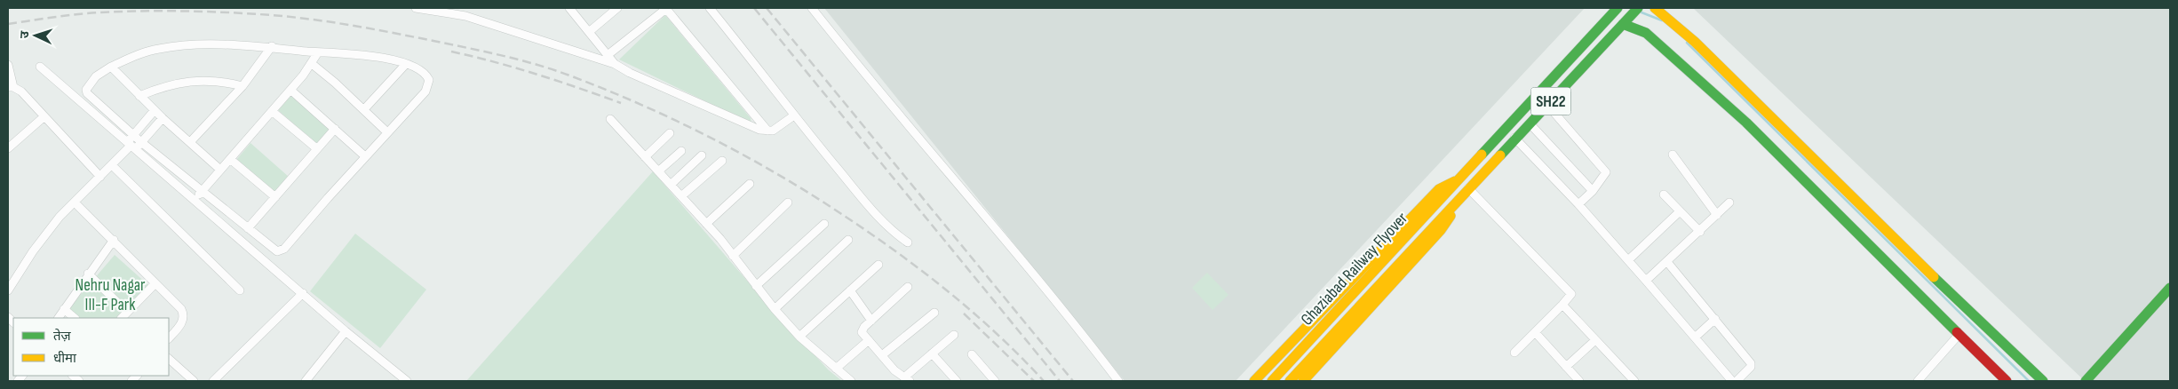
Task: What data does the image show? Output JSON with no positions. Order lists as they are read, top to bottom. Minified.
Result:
{"streets":{"main road":["SH22","Ghaziabad Railway Flyover"]},"crossings":[["SH22","Ghaziabad Railway Flyover"]],"parks":["Nehru Nagar III-F Park"],"legend":["तेज़","धीमा"],"north":"left"}
